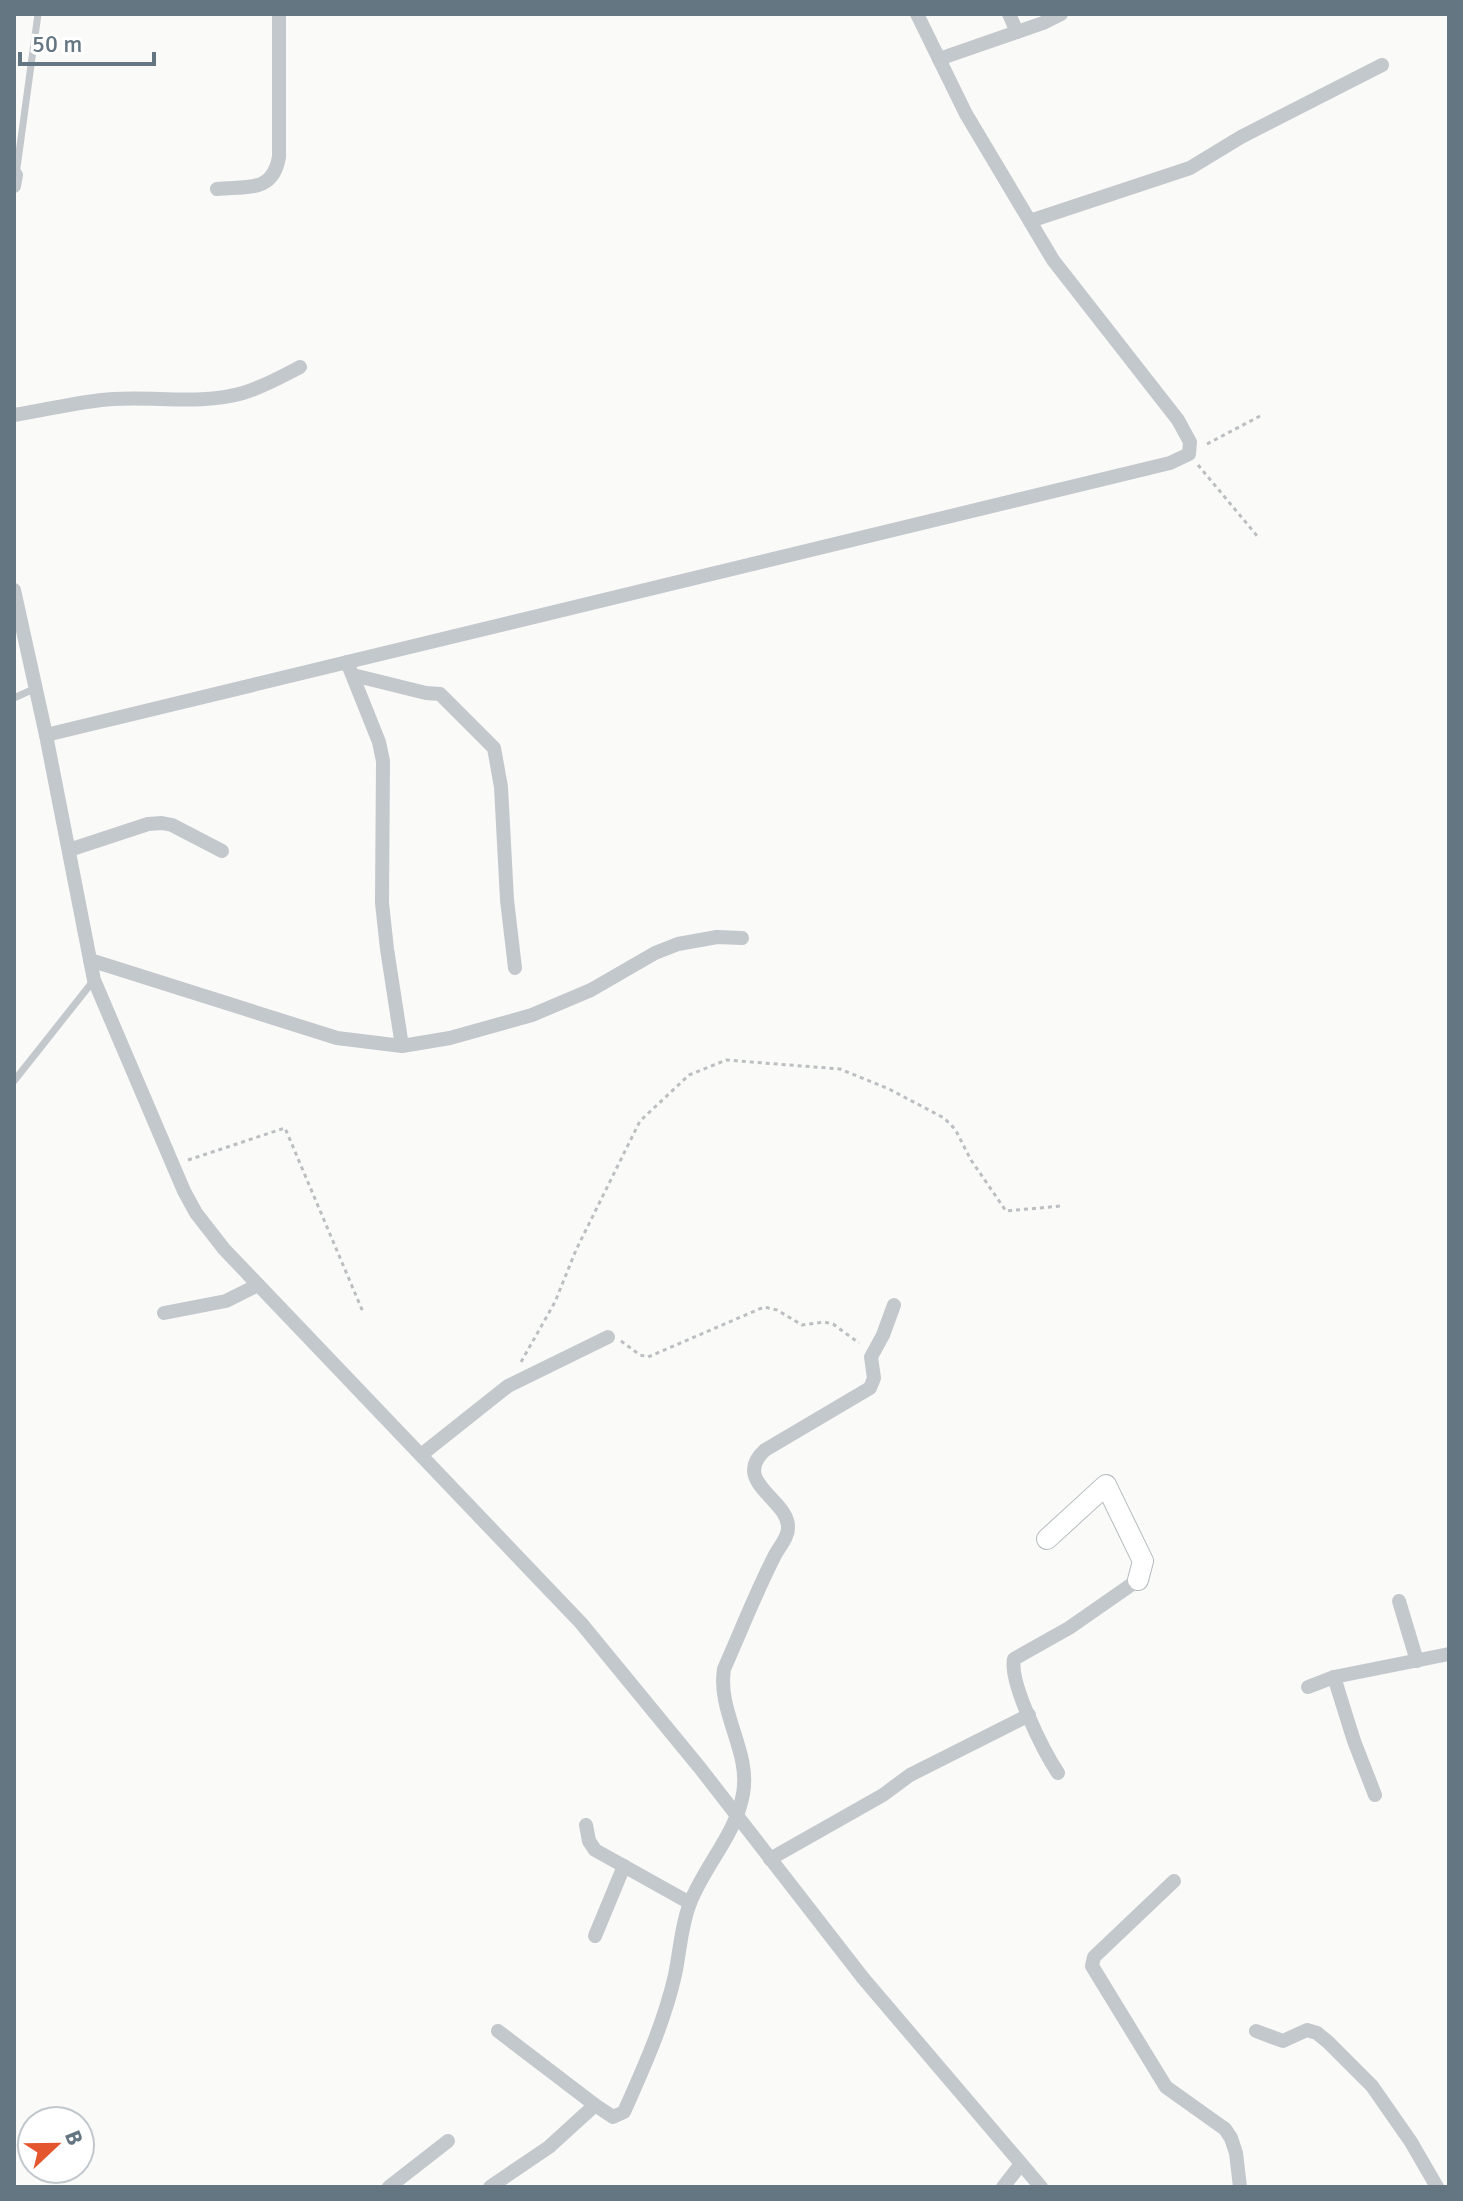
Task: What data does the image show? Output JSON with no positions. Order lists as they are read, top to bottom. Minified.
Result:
{"scale_bar":"50 m","north":"right"}
